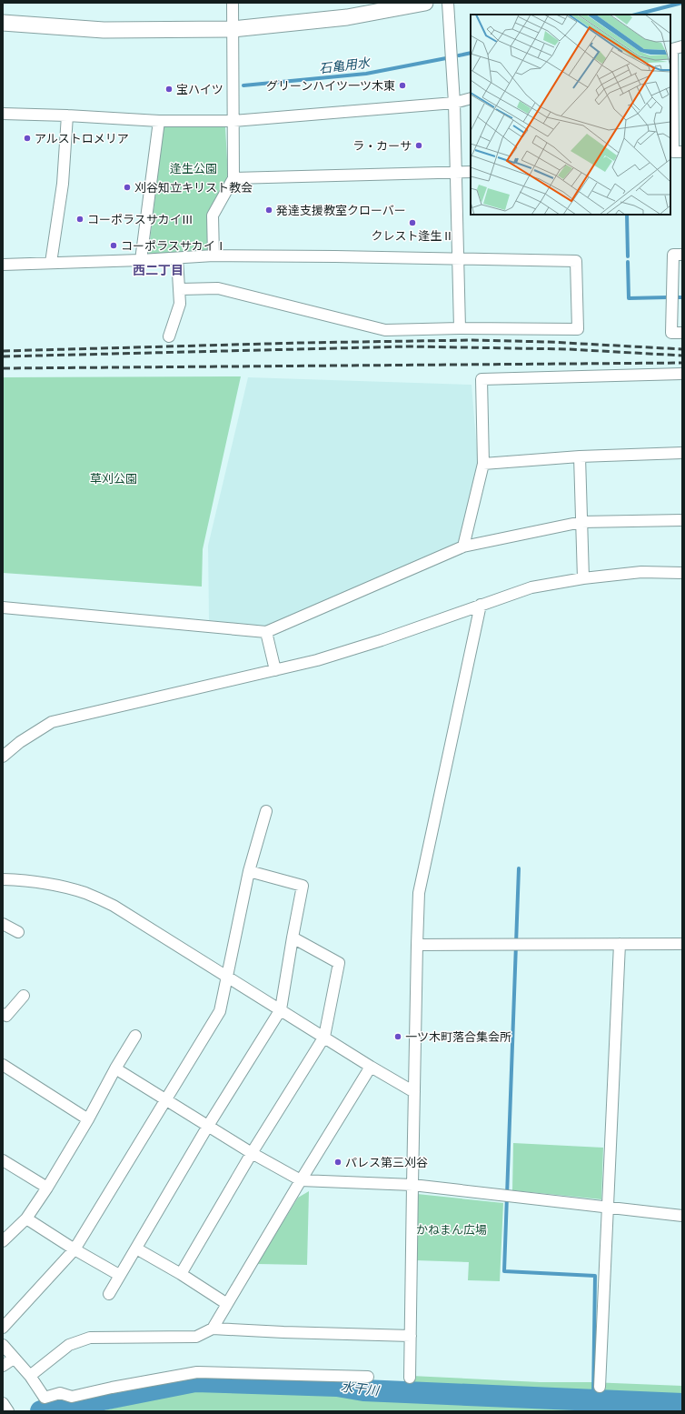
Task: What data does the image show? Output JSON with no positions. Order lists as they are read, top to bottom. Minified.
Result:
{"districts":["西二丁目"],"water":["石亀用水","水干川"],"parks":["逢生公園","草刈公園","かねまん広場"],"places":["グリーンハイツ一ツ木東","宝ハイツ","アルストロメリア","ラ・カーサ","刈谷知立キリスト教会","発達支援教室クローバー","コーポラスサカイⅢ","クレスト逢生Ⅱ","コーポラスサカイⅠ","一ツ木町落合集会所","パレス第三刈谷"]}
